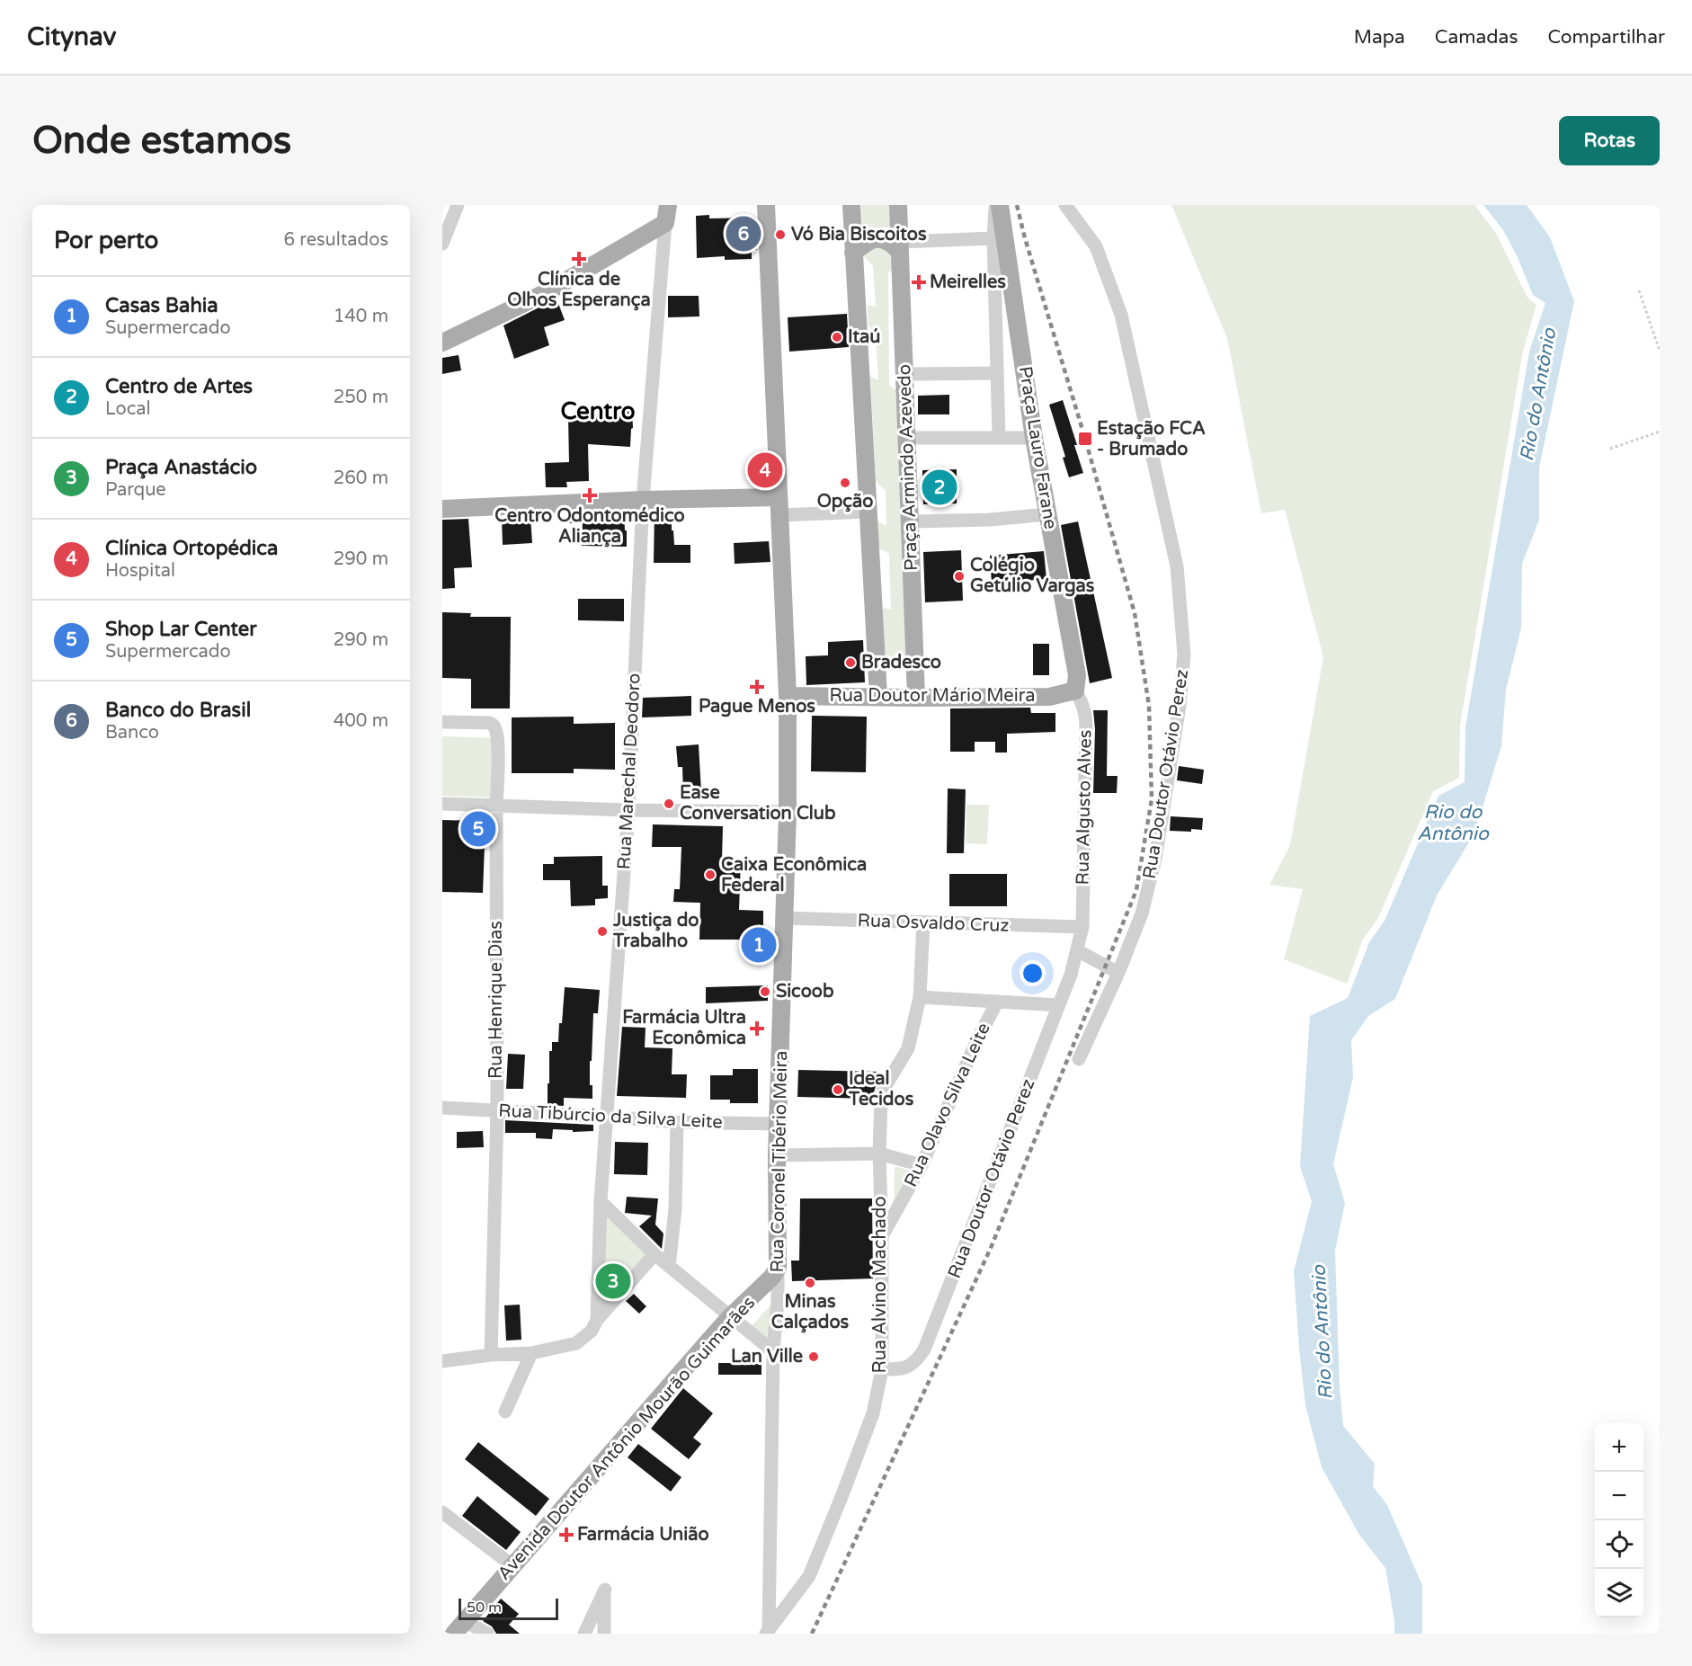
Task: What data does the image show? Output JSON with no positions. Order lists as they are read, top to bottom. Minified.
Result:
{"streets":{"main road":["Praça Lauro Farane","Praça Armindo Azevedo","Rua Doutor Mário Meira","Rua Coronel Tibério Meira","Avenida Doutor Antônio Mourão Guimarães"],"street":["Rua Marechal Deodoro","Rua Doutor Otávio Perez","Rua Algusto Alves","Rua Osvaldo Cruz","Rua Henrique Dias","Rua Olavo Silva Leite","Rua Tibúrcio da Silva Leite","Rua Alvino Machado"]},"crossings":[["Praça Lauro Farane","Rua Doutor Mário Meira"],["Praça Lauro Farane","Rua Algusto Alves"],["Praça Armindo Azevedo","Rua Doutor Mário Meira"],["Rua Doutor Mário Meira","Rua Algusto Alves"],["Rua Doutor Mário Meira","Rua Coronel Tibério Meira"],["Rua Marechal Deodoro","Rua Tibúrcio da Silva Leite"],["Rua Doutor Otávio Perez","Rua Algusto Alves"],["Rua Doutor Otávio Perez","Rua Osvaldo Cruz"],["Rua Doutor Otávio Perez","Rua Alvino Machado"],["Rua Algusto Alves","Rua Osvaldo Cruz"],["Rua Osvaldo Cruz","Rua Coronel Tibério Meira"],["Rua Osvaldo Cruz","Rua Alvino Machado"],["Rua Henrique Dias","Rua Tibúrcio da Silva Leite"],["Rua Olavo Silva Leite","Rua Alvino Machado"],["Rua Tibúrcio da Silva Leite","Rua Coronel Tibério Meira"],["Rua Coronel Tibério Meira","Rua Alvino Machado"],["Rua Coronel Tibério Meira","Avenida Doutor Antônio Mourão Guimarães"]],"districts":["Centro"],"water":["Rio do Antônio"],"places":{"other":["Vó Bia Biscoitos","Itaú","Opção","Colégio Getúlio Vargas","Bradesco","Ease Conversation Club","Caixa Econômica Federal","Justiça do Trabalho","Sicoob","Ideal Tecidos","Minas Calçados","Lan Ville"],"health":["Clínica de Olhos Esperança","Meirelles","Centro Odontomédico Aliança","Pague Menos","Farmácia Ultra Econômica","Farmácia União"],"transit":["Estação FCA - Brumado"]},"scale_bar":"50 m","page":{"header":"Citynav","nav":["Mapa","Camadas","Compartilhar"],"buttons":"Rotas","title":"Onde estamos","heading":["Por perto","6 resultados"],"pins":["6","4","2","5","1","3"],"list":[{"mark":"1","name":"Casas Bahia","note":"Supermercado","value":"140 m"},{"mark":"2","name":"Centro de Artes","note":"Local","value":"250 m"},{"mark":"3","name":"Praça Anastácio","note":"Parque","value":"260 m"},{"mark":"4","name":"Clínica Ortopédica","note":"Hospital","value":"290 m"},{"mark":"5","name":"Shop Lar Center","note":"Supermercado","value":"290 m"},{"mark":"6","name":"Banco do Brasil","note":"Banco","value":"400 m"}],"map_buttons":["+","−"],"scale":"50 m"}}
